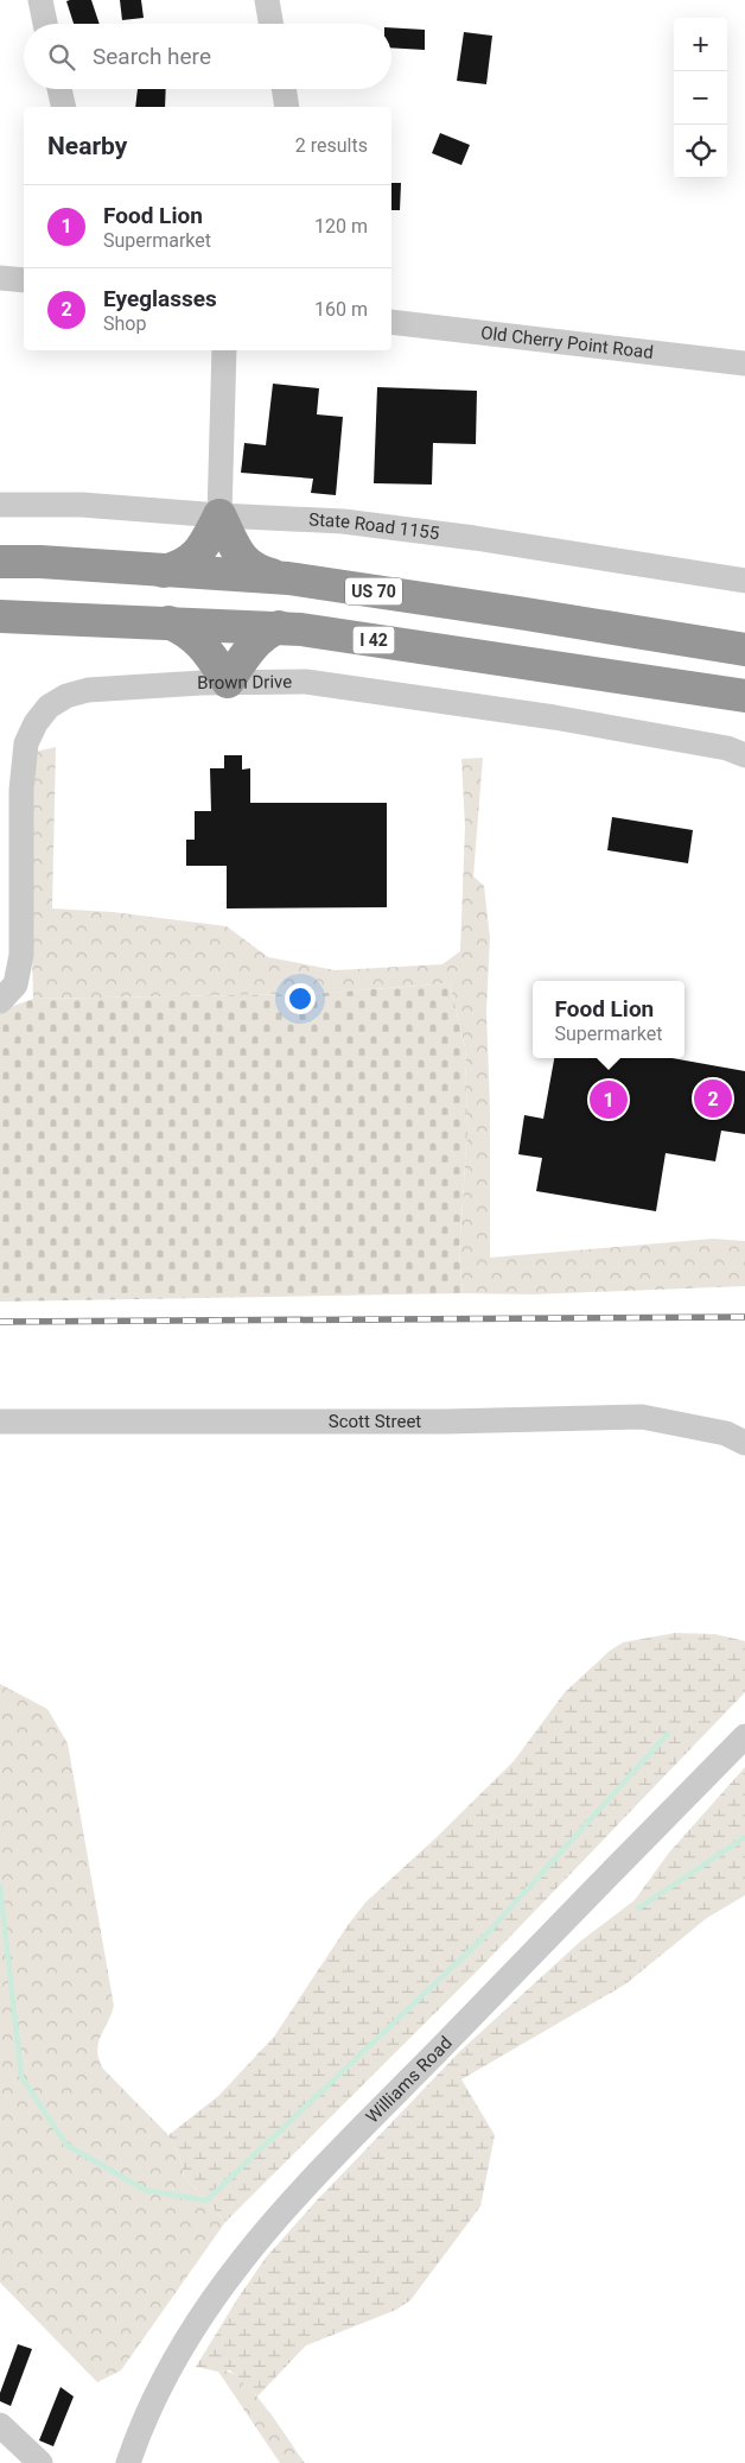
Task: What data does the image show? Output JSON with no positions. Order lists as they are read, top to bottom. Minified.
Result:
{"streets":{"highway":["US 70","I 42"],"street":["Old Cherry Point Road","State Road 1155","Brown Drive","Scott Street","Williams Road"]},"page":{"map_buttons":["+","−"],"search":"Search here","heading":["Nearby","2 results"],"list":[{"mark":"1","name":"Food Lion","note":"Supermarket","value":"120 m"},{"mark":"2","name":"Eyeglasses","note":"Shop","value":"160 m"}],"popup":["Food Lion","Supermarket"],"pins":["2","1"]}}
